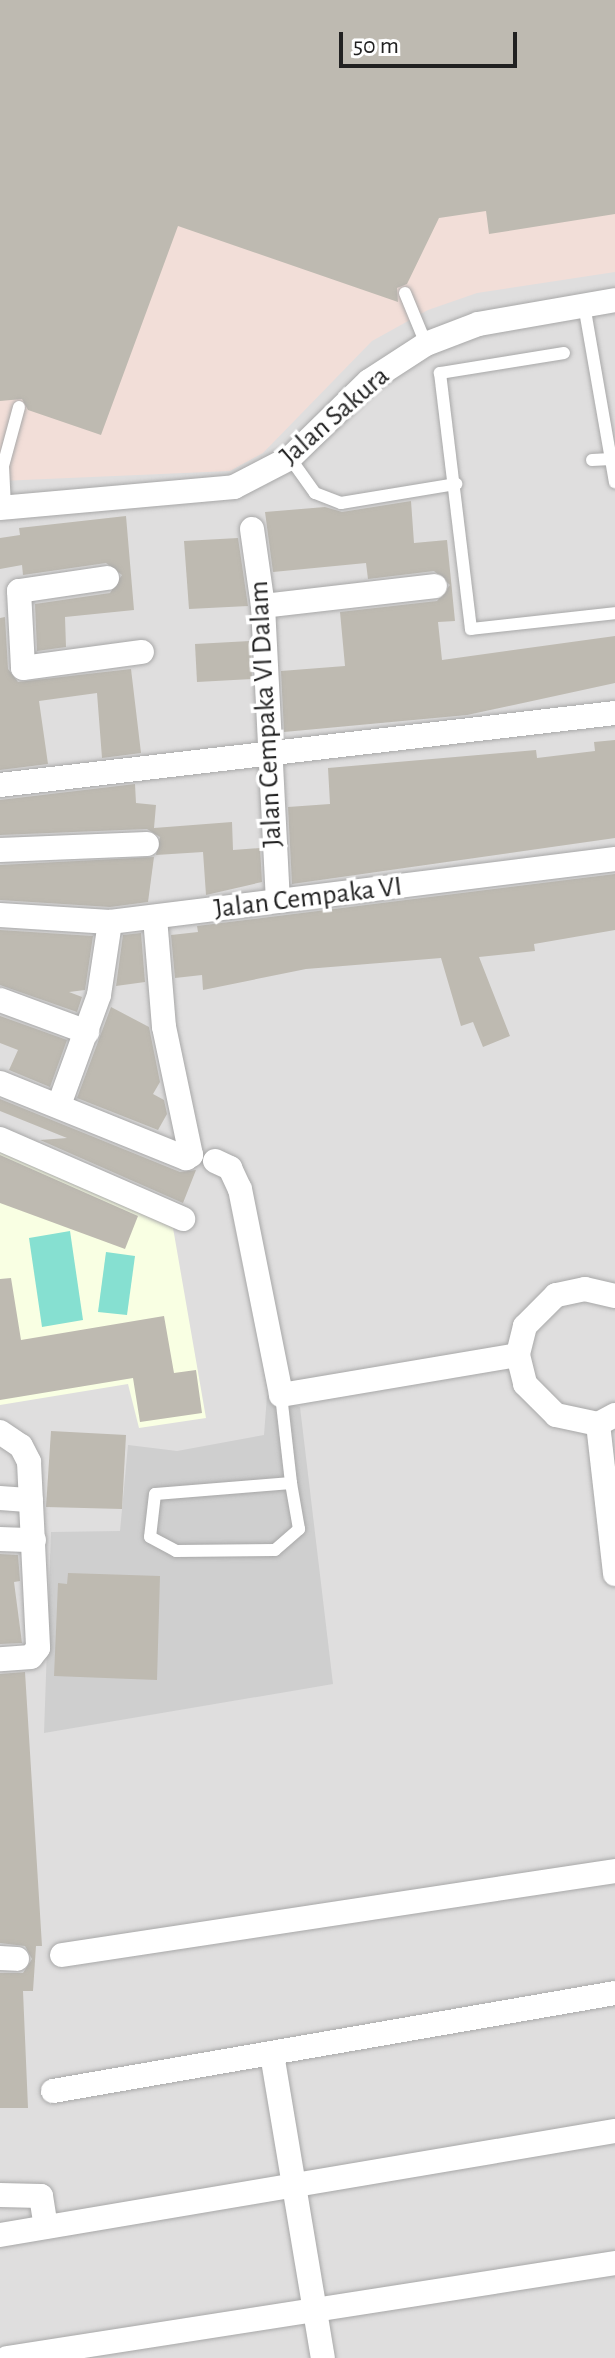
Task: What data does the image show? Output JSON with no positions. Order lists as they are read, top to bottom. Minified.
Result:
{"streets":{"street":["Jalan Sakura","Jalan Cempaka VI Dalam","Jalan Cempaka VI"]},"crossings":[["Jalan Cempaka VI Dalam","Jalan Cempaka VI"]],"scale_bar":"50 m"}
